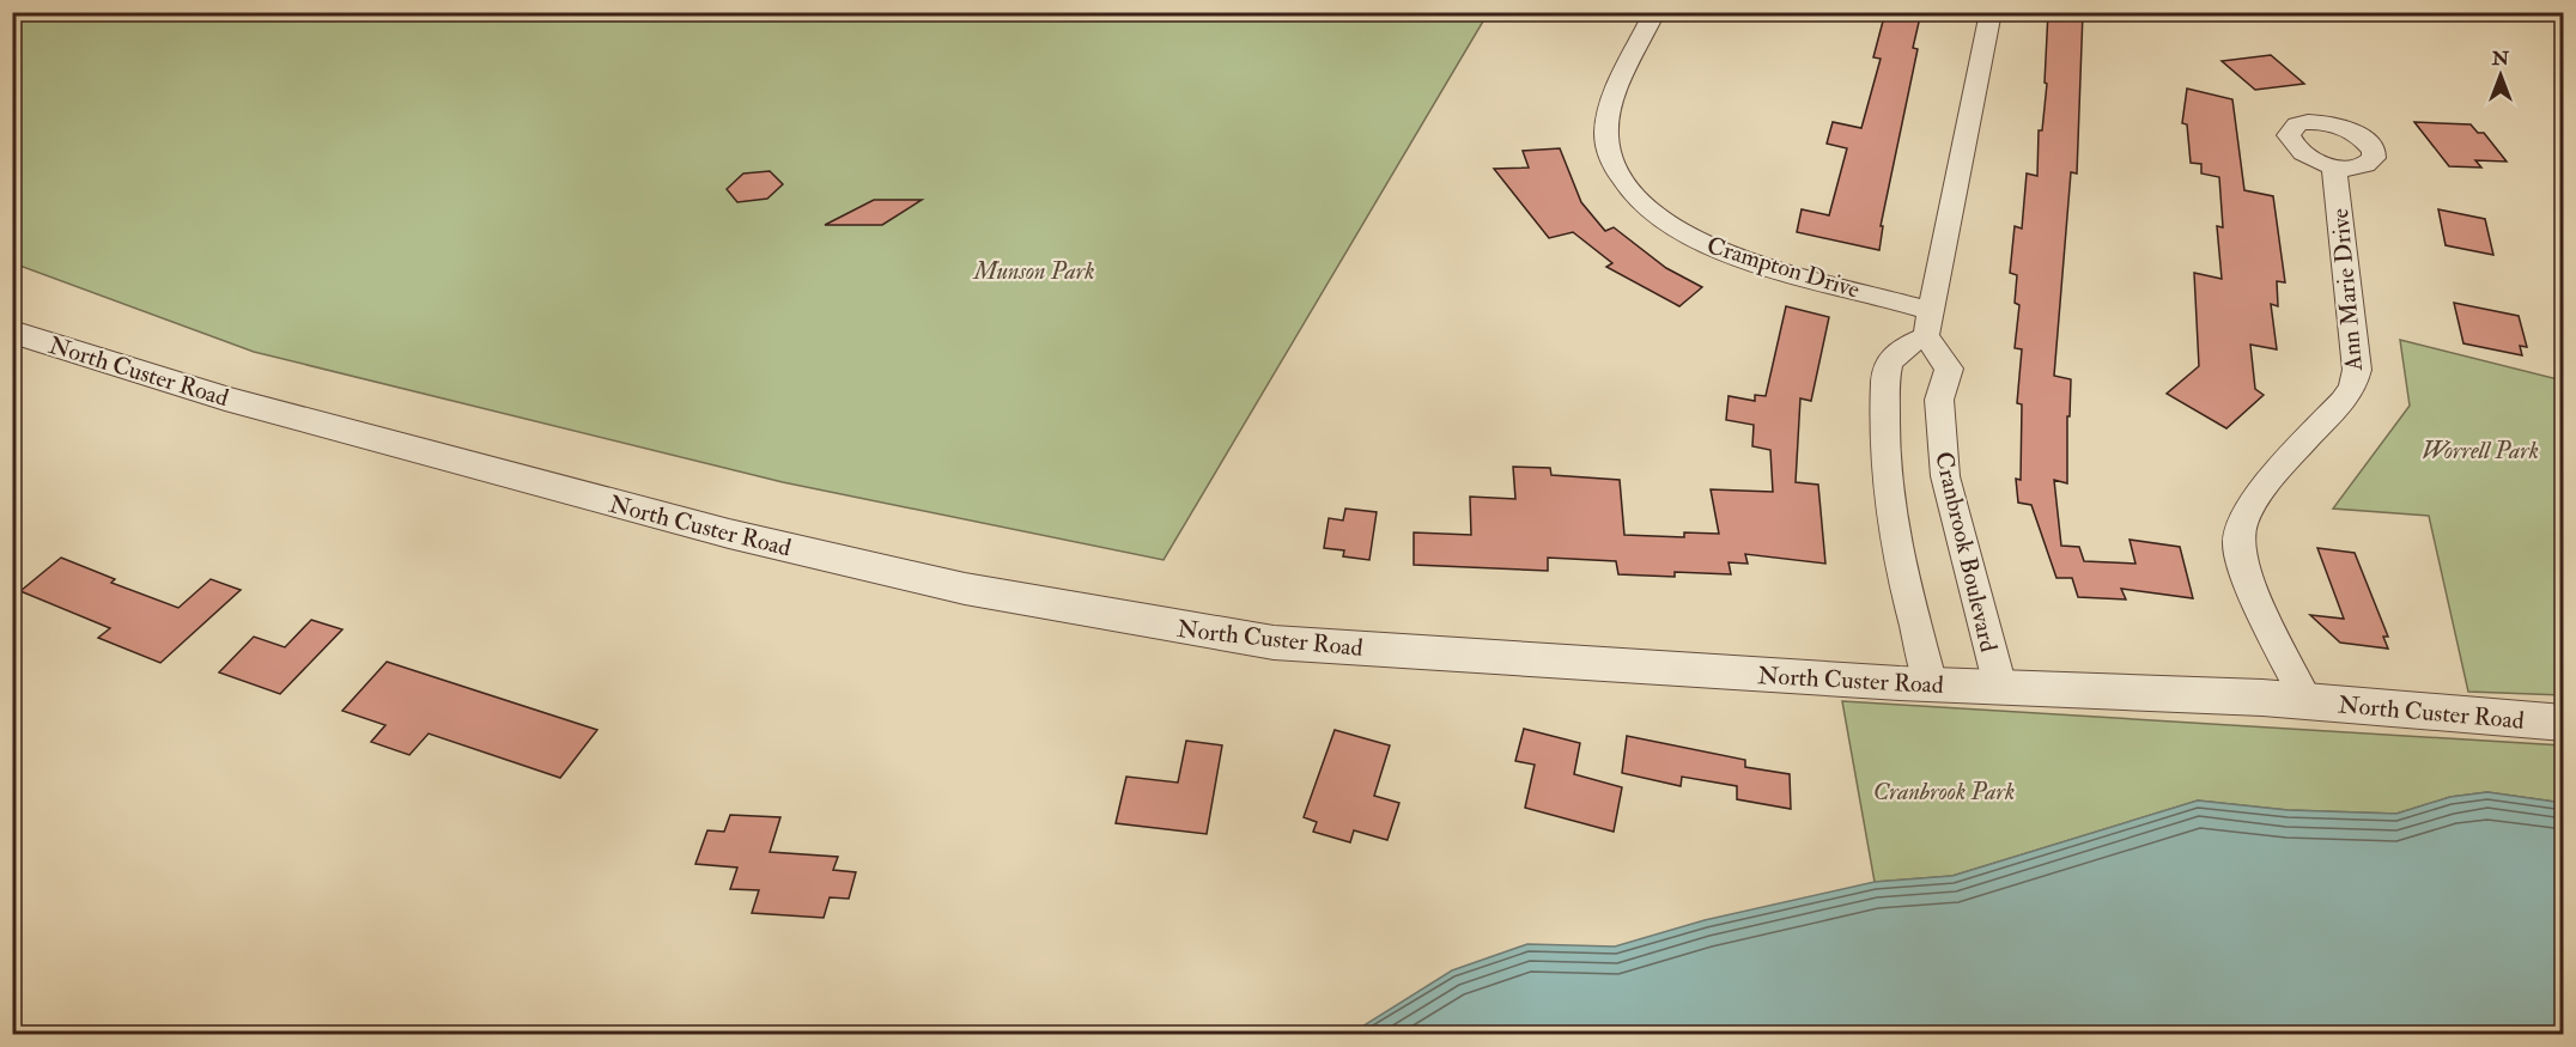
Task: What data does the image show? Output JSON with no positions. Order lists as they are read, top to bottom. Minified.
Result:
{"streets":{"street":["Crampton Drive","Ann Marie Drive","North Custer Road","Cranbrook Boulevard"]},"crossings":[["Crampton Drive","Cranbrook Boulevard"],["Ann Marie Drive","North Custer Road"],["North Custer Road","Cranbrook Boulevard"]],"parks":["Munson Park","Worrell Park","Cranbrook Park"],"north":"top"}
